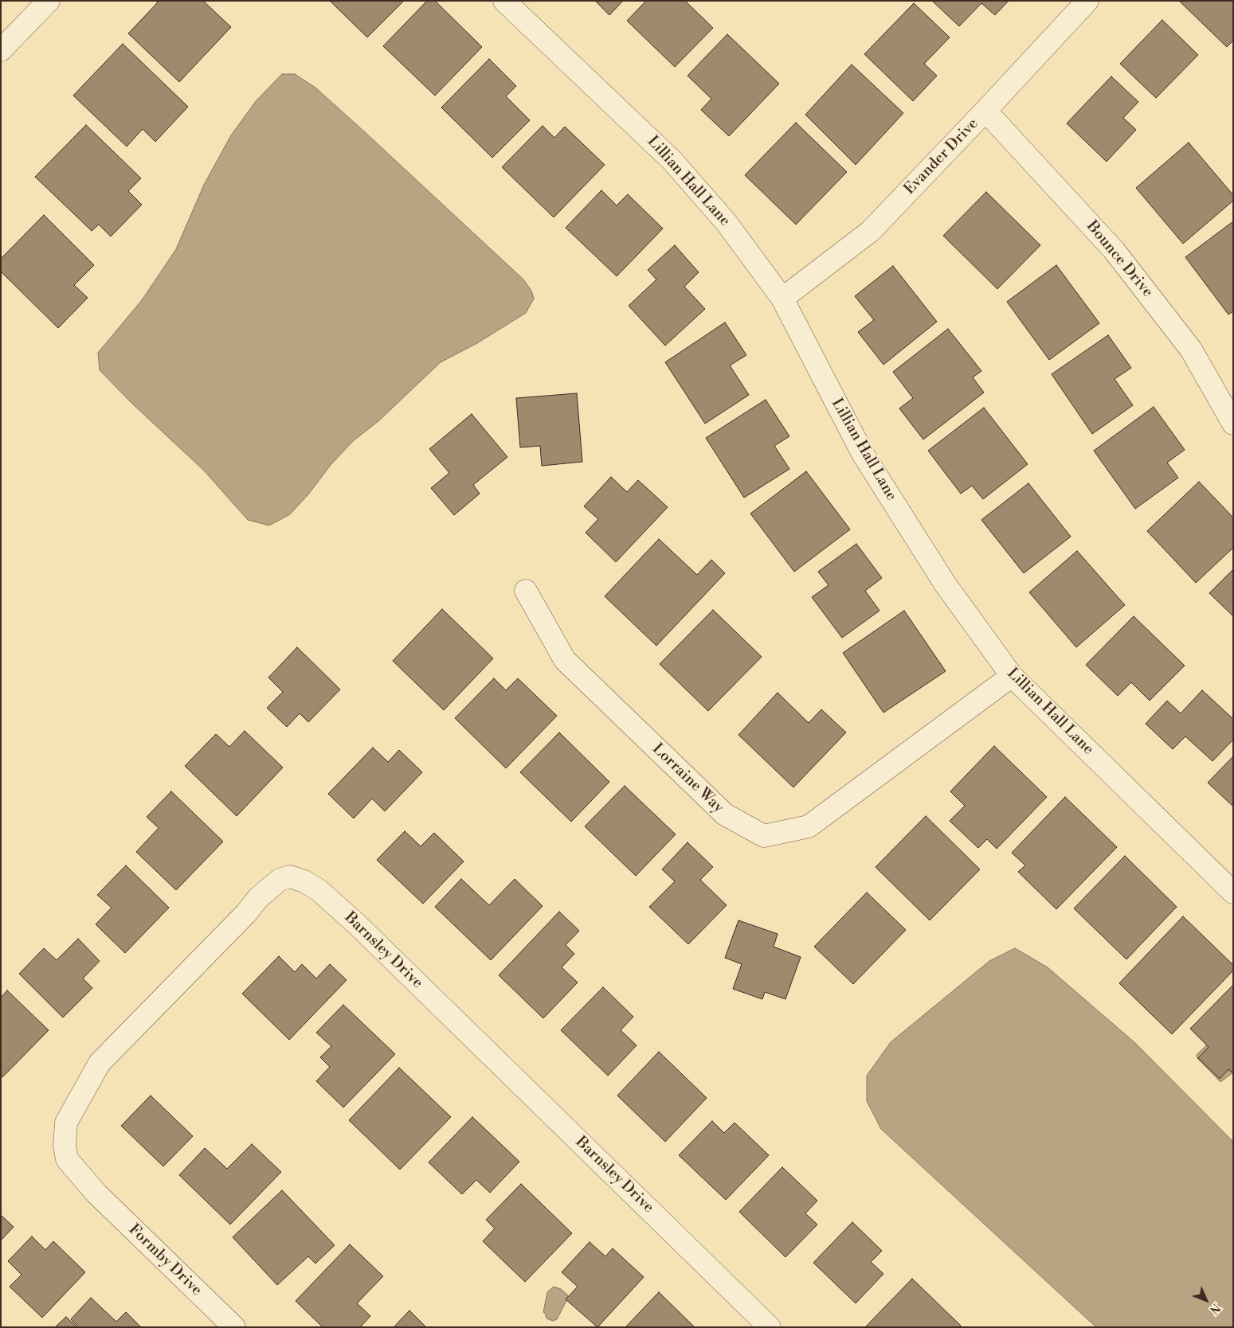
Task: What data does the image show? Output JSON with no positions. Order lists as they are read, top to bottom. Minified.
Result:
{"streets":{"street":["Evander Drive","Lillian Hall Lane","Bounce Drive","Lorraine Way","Barnsley Drive","Formby Drive"]},"crossings":[["Evander Drive","Lillian Hall Lane"],["Evander Drive","Bounce Drive"],["Lillian Hall Lane","Lorraine Way"],["Barnsley Drive","Formby Drive"]],"north":"bottom right"}
